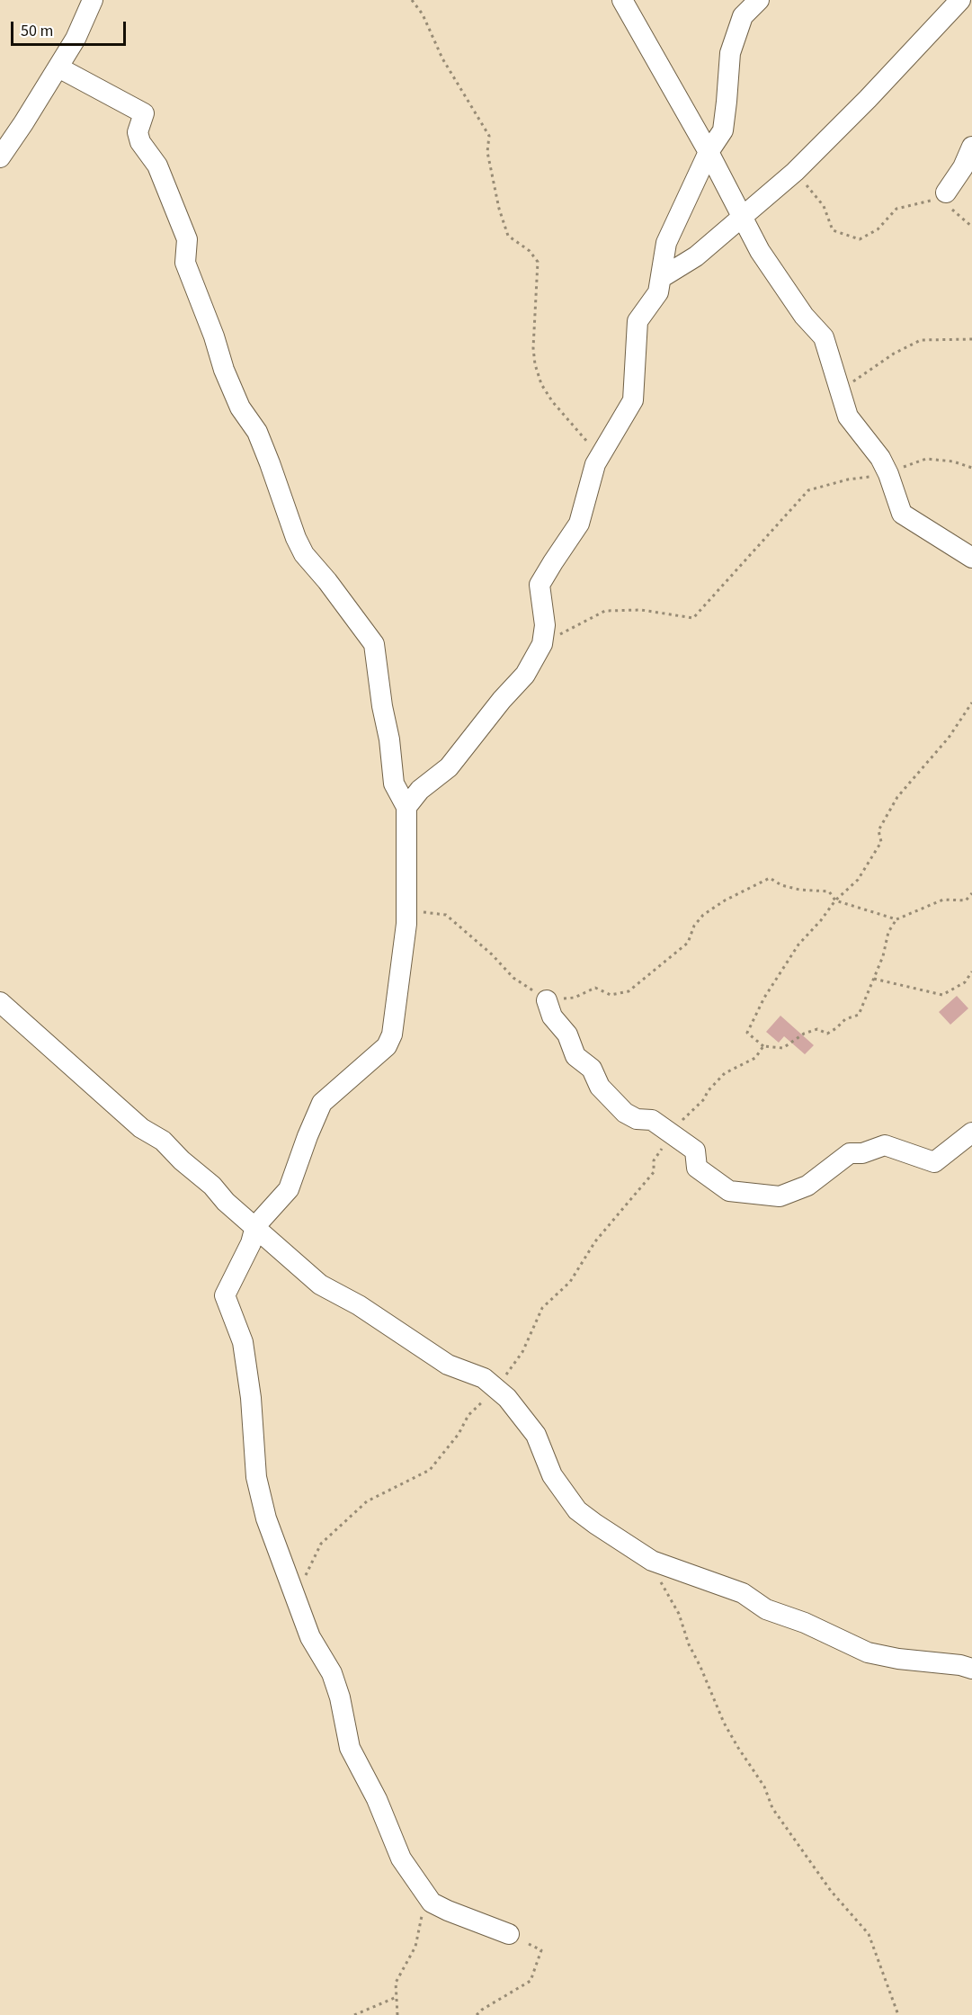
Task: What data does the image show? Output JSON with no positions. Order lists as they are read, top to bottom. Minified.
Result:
{"scale_bar":"50 m"}
